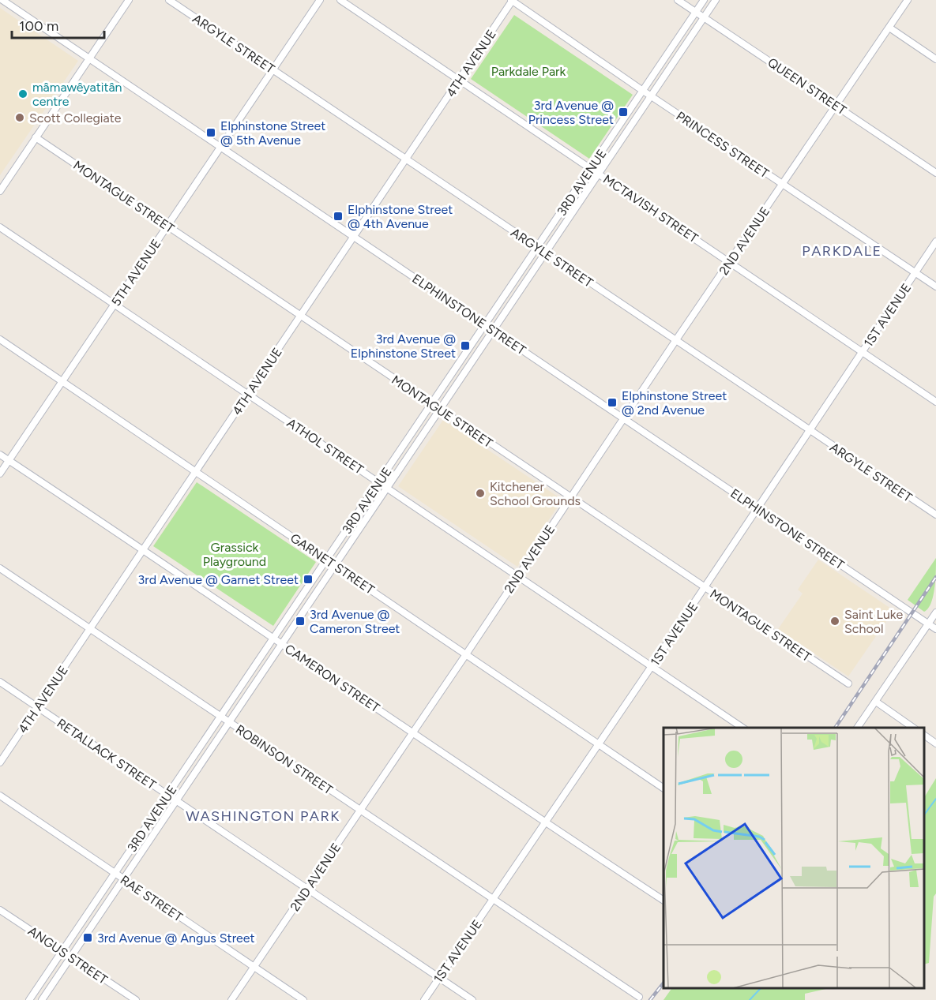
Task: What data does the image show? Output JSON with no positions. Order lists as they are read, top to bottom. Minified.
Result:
{"streets":{"street":["ARGYLE STREET","4TH AVENUE","QUEEN STREET","PRINCESS STREET","3RD AVENUE","MONTAGUE STREET","MCTAVISH STREET","2ND AVENUE","5TH AVENUE","ELPHINSTONE STREET","1ST AVENUE","ATHOL STREET","GARNET STREET","CAMERON STREET","RETALLACK STREET","ROBINSON STREET","RAE STREET","ANGUS STREET"]},"crossings":[["ARGYLE STREET","4TH AVENUE"],["ARGYLE STREET","3RD AVENUE"],["ARGYLE STREET","2ND AVENUE"],["ARGYLE STREET","5TH AVENUE"],["ARGYLE STREET","1ST AVENUE"],["4TH AVENUE","PRINCESS STREET"],["4TH AVENUE","MONTAGUE STREET"],["4TH AVENUE","MCTAVISH STREET"],["4TH AVENUE","ELPHINSTONE STREET"],["4TH AVENUE","ATHOL STREET"],["4TH AVENUE","GARNET STREET"],["4TH AVENUE","CAMERON STREET"],["4TH AVENUE","RETALLACK STREET"],["4TH AVENUE","ROBINSON STREET"],["QUEEN STREET","3RD AVENUE"],["QUEEN STREET","2ND AVENUE"],["PRINCESS STREET","3RD AVENUE"],["PRINCESS STREET","2ND AVENUE"],["PRINCESS STREET","1ST AVENUE"],["3RD AVENUE","MONTAGUE STREET"],["3RD AVENUE","MCTAVISH STREET"],["3RD AVENUE","ELPHINSTONE STREET"],["3RD AVENUE","ATHOL STREET"],["3RD AVENUE","GARNET STREET"],["3RD AVENUE","CAMERON STREET"],["3RD AVENUE","RETALLACK STREET"],["3RD AVENUE","ROBINSON STREET"],["3RD AVENUE","RAE STREET"],["3RD AVENUE","ANGUS STREET"],["MONTAGUE STREET","2ND AVENUE"],["MONTAGUE STREET","5TH AVENUE"],["MONTAGUE STREET","1ST AVENUE"],["MCTAVISH STREET","2ND AVENUE"],["MCTAVISH STREET","1ST AVENUE"],["2ND AVENUE","ELPHINSTONE STREET"],["2ND AVENUE","ATHOL STREET"],["2ND AVENUE","GARNET STREET"],["2ND AVENUE","CAMERON STREET"],["2ND AVENUE","RETALLACK STREET"],["2ND AVENUE","ROBINSON STREET"],["2ND AVENUE","RAE STREET"],["5TH AVENUE","ELPHINSTONE STREET"],["5TH AVENUE","ATHOL STREET"],["5TH AVENUE","GARNET STREET"],["5TH AVENUE","CAMERON STREET"],["ELPHINSTONE STREET","1ST AVENUE"],["1ST AVENUE","ATHOL STREET"],["1ST AVENUE","GARNET STREET"],["1ST AVENUE","CAMERON STREET"],["1ST AVENUE","RETALLACK STREET"],["1ST AVENUE","ROBINSON STREET"]],"districts":["PARKDALE","WASHINGTON PARK"],"parks":["Parkdale Park","Grassick Playground"],"places":{"other":["mâmawêyatitân centre","Scott Collegiate","Kitchener School Grounds","Saint Luke School"],"transit":["3rd Avenue @ Princess Street","Elphinstone Street @ 5th Avenue","Elphinstone Street @ 4th Avenue","3rd Avenue @ Elphinstone Street","Elphinstone Street @ 2nd Avenue","3rd Avenue @ Garnet Street","3rd Avenue @ Cameron Street","3rd Avenue @ Angus Street"]},"scale_bar":"100 m"}
